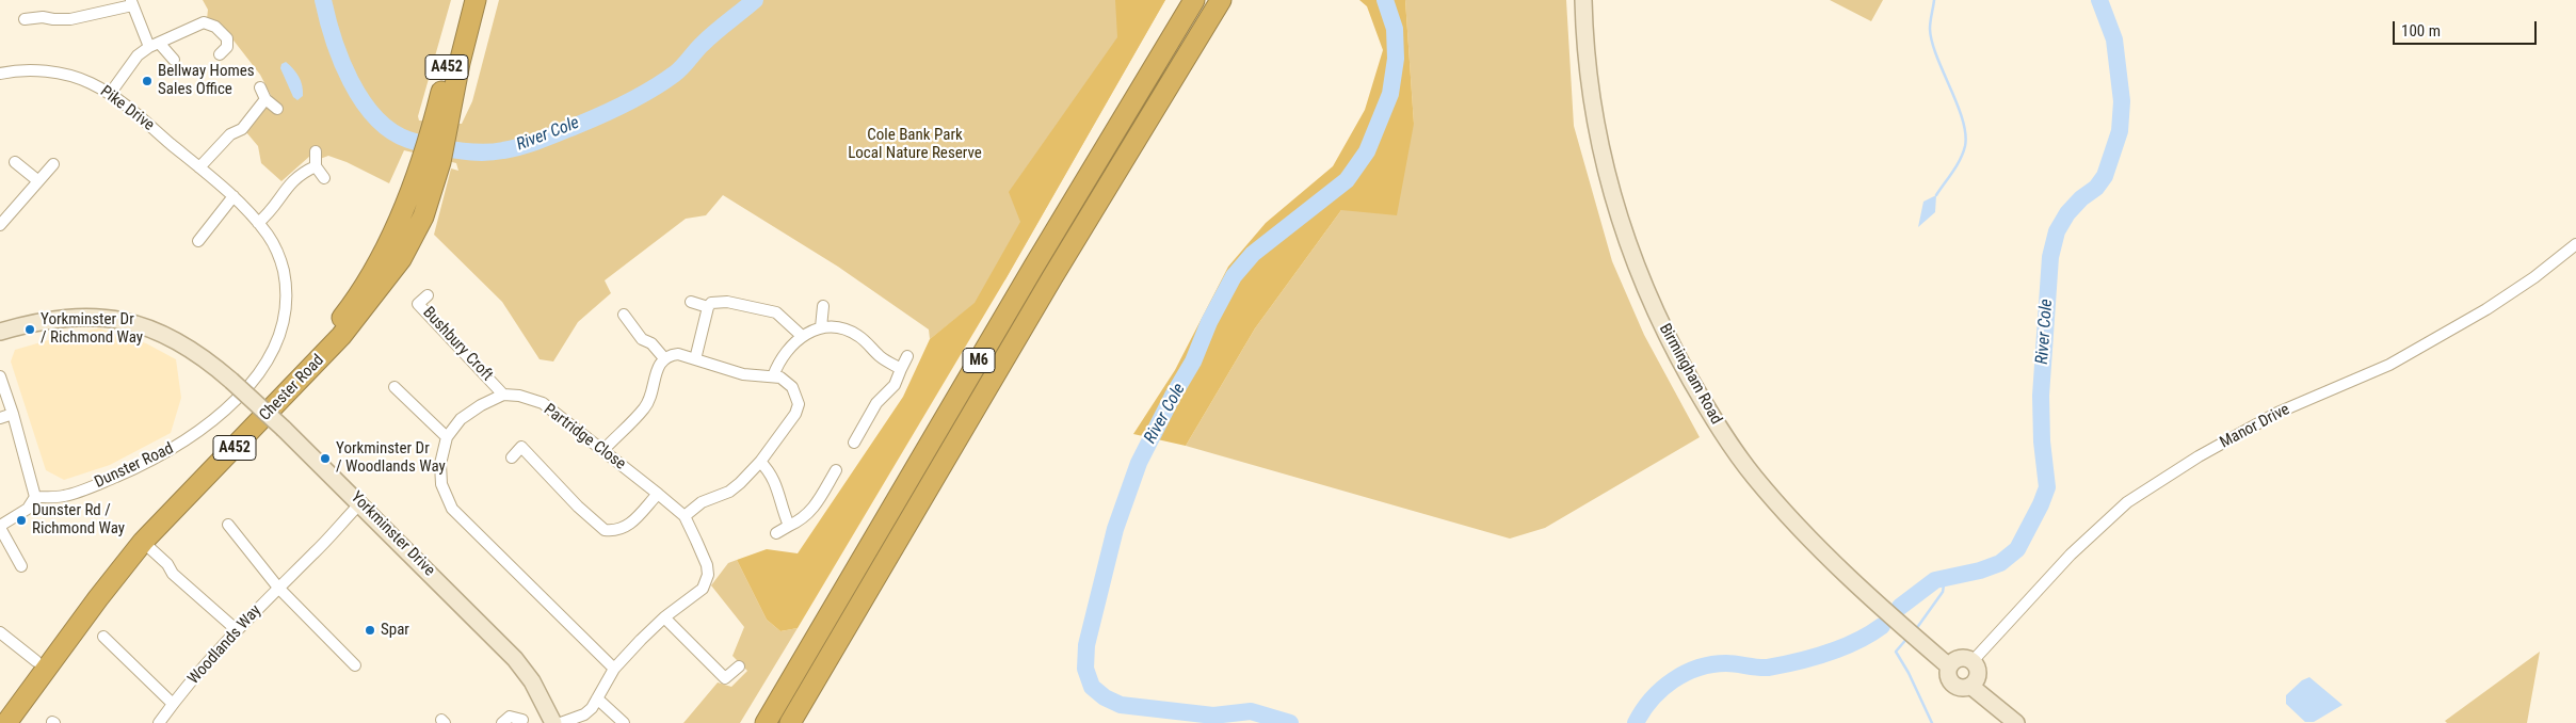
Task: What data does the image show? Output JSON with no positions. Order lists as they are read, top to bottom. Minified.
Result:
{"streets":{"highway":["A452","M6","Chester Road"],"main road":["Birmingham Road","Yorkminster Drive"],"street":["Pike Drive","Bushbury Croft","Manor Drive","Partridge Close","Dunster Road","Woodlands Way"]},"crossings":[["Pike Drive","Dunster Road"],["Bushbury Croft","Partridge Close"],["Birmingham Road","Manor Drive"],["Yorkminster Drive","Woodlands Way"]],"water":["River Cole"],"parks":["Cole Bank Park Local Nature Reserve"],"places":["Bellway Homes Sales Office","Yorkminster Dr / Richmond Way","Yorkminster Dr / Woodlands Way","Dunster Rd / Richmond Way","Spar"],"scale_bar":"100 m"}
